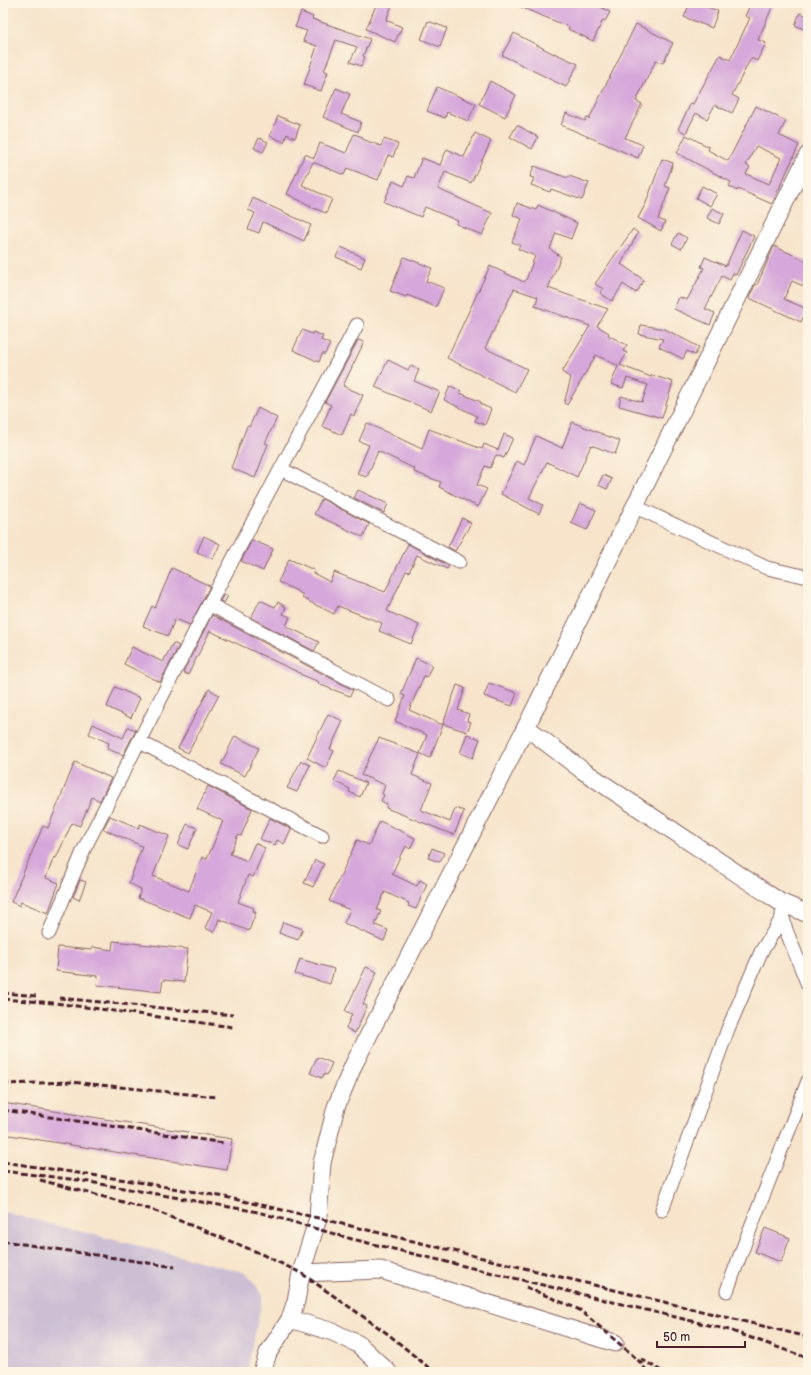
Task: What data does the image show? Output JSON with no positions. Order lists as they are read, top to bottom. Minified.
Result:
{"scale_bar":"50 m"}
